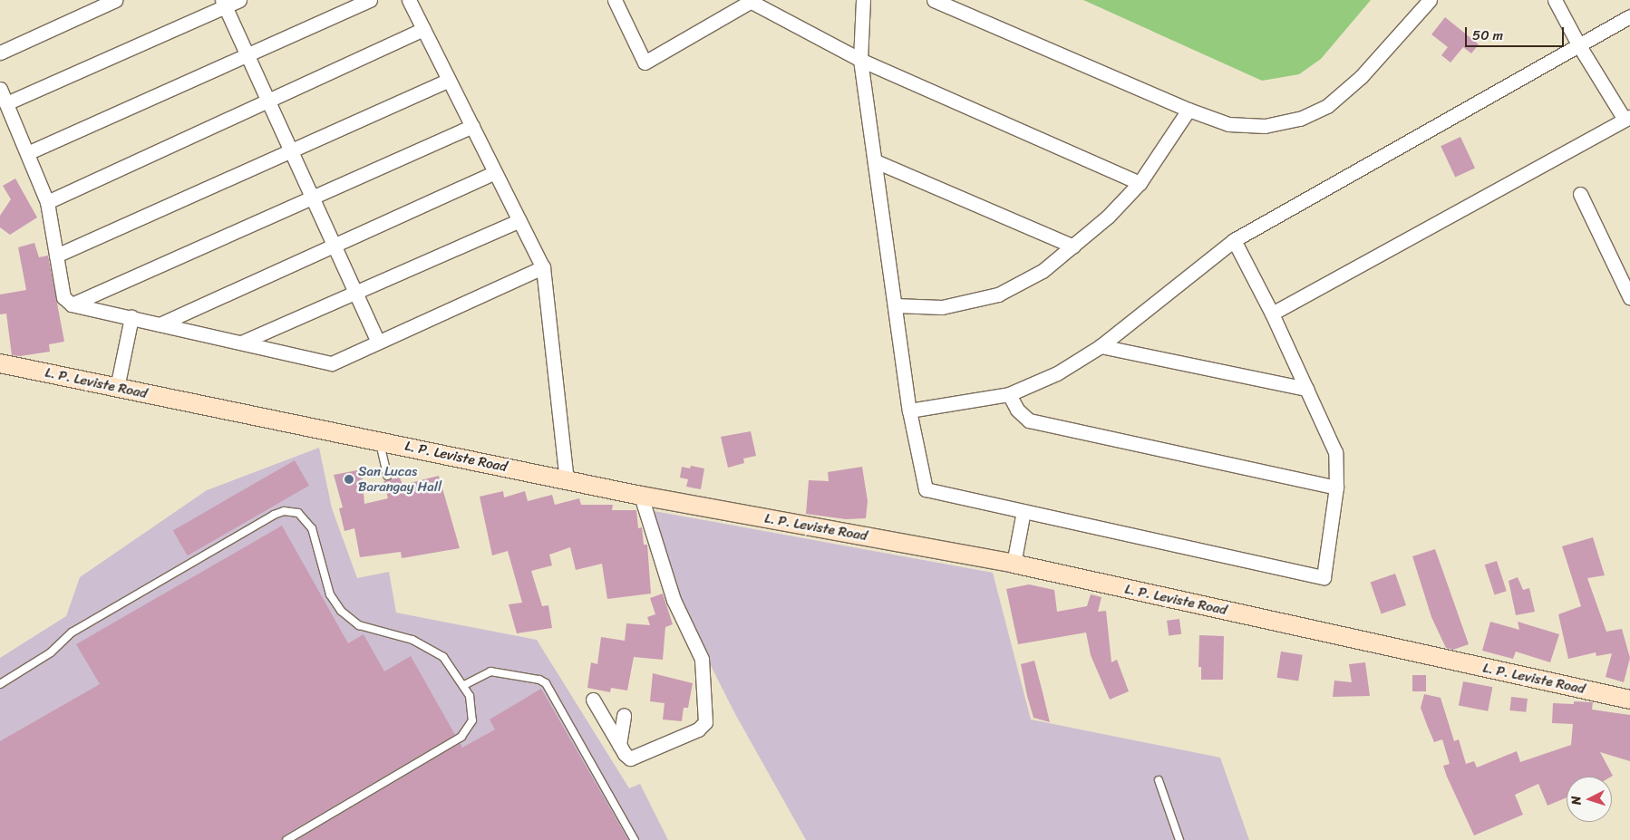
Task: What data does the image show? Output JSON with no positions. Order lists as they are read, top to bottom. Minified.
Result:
{"streets":{"main road":["L. P. Leviste Road"]},"places":["San Lucas Barangay Hall"],"scale_bar":"50 m","north":"left"}
